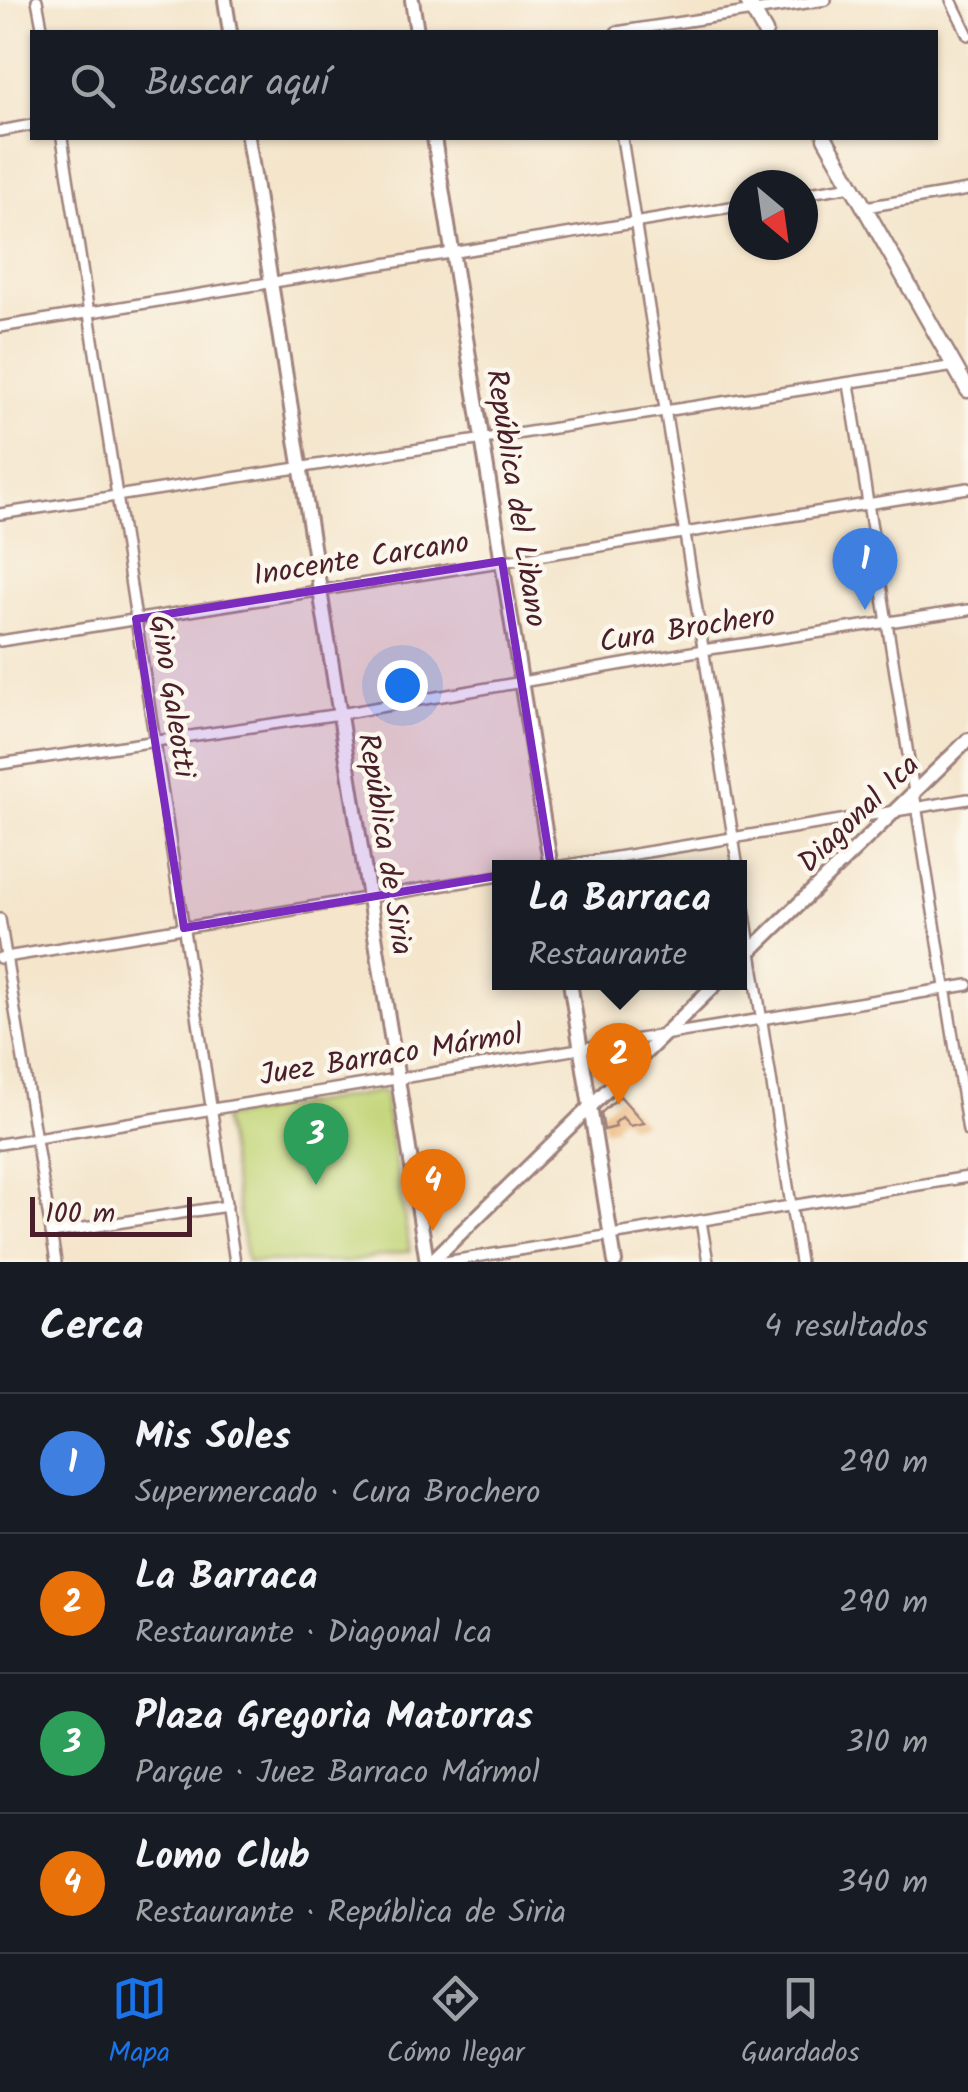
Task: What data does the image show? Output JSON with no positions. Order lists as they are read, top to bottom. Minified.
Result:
{"streets":{"main road":["República del Libano","Diagonal Ica","República de Siria"],"street":["Inocente Carcano","Cura Brochero","Gino Galeotti","Juez Barraco Mármol"]},"crossings":[["República del Libano","Inocente Carcano"],["República del Libano","Cura Brochero"],["Inocente Carcano","Gino Galeotti"],["Inocente Carcano","República de Siria"],["Cura Brochero","Gino Galeotti"],["Cura Brochero","República de Siria"],["Gino Galeotti","Juez Barraco Mármol"],["República de Siria","Juez Barraco Mármol"]],"scale_bar":"100 m","north":"bottom right","page":{"search":"Buscar aquí","pins":["1","2","3","4"],"popup":["La Barraca","Restaurante"],"scale":"100 m","heading":["Cerca","4 resultados"],"list":[{"mark":"1","name":"Mis Soles","note":"Supermercado · Cura Brochero","value":"290 m"},{"mark":"2","name":"La Barraca","note":"Restaurante · Diagonal Ica","value":"290 m"},{"mark":"3","name":"Plaza Gregoria Matorras","note":"Parque · Juez Barraco Mármol","value":"310 m"},{"mark":"4","name":"Lomo Club","note":"Restaurante · República de Siria","value":"340 m"}],"nav":["Mapa","Cómo llegar","Guardados"]}}
